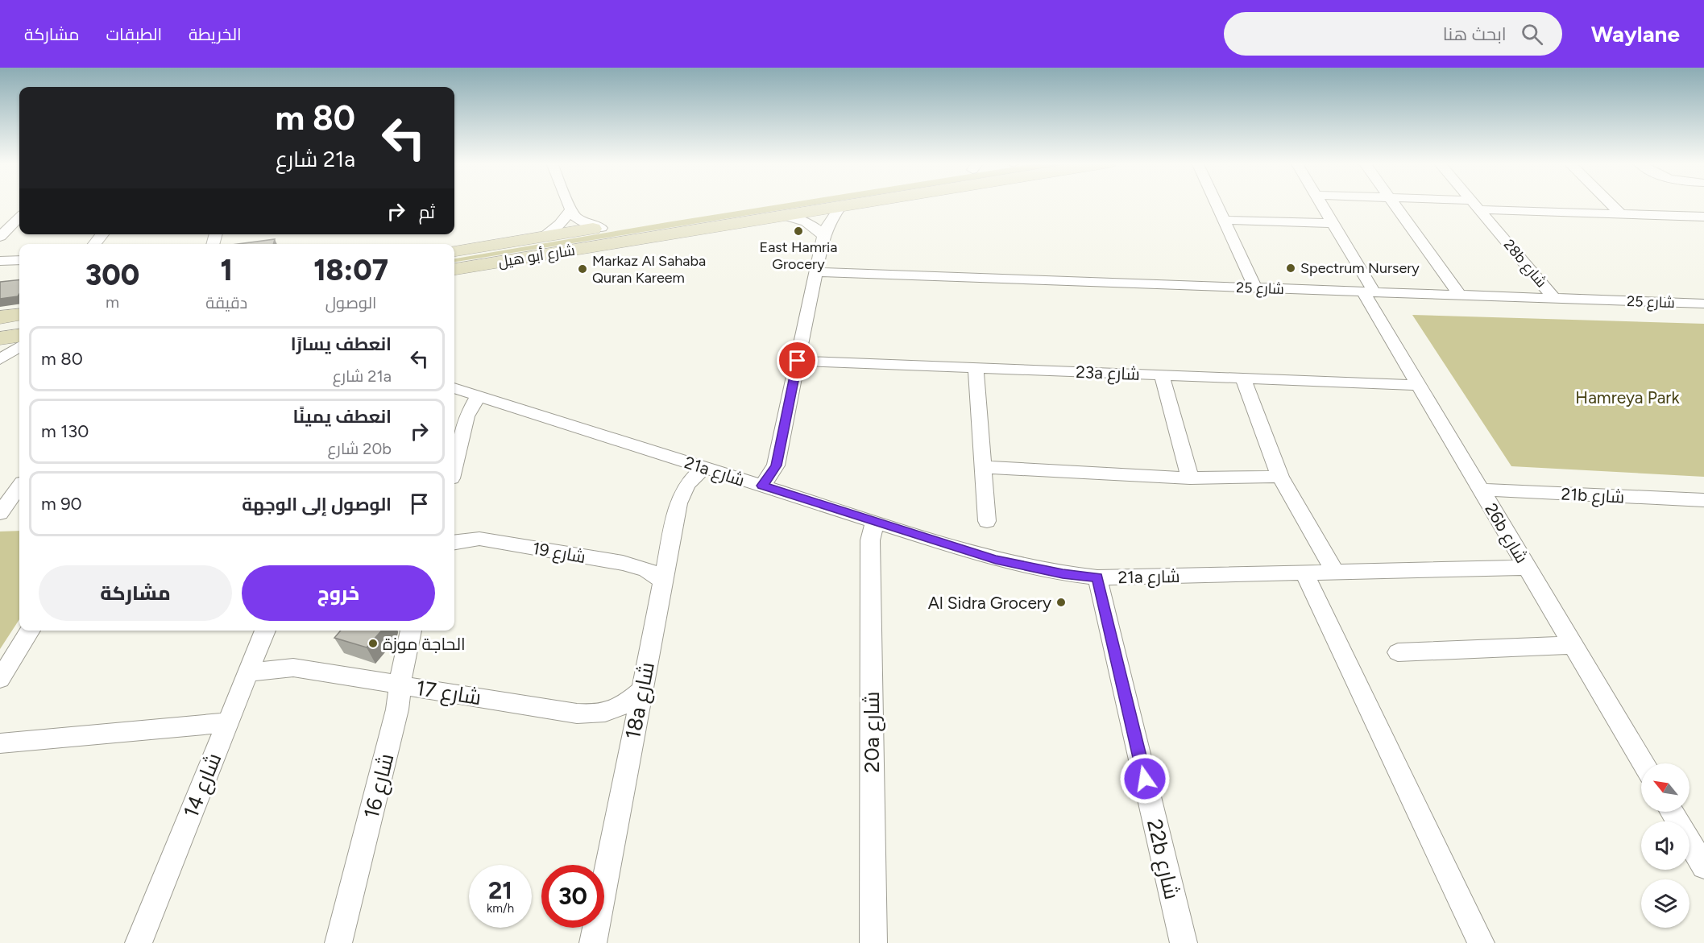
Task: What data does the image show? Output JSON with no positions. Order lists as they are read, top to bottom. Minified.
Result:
{"streets":{"main road":["شارع أبو هيل"],"street":["28b شارع","شارع 25","23a شارع","21a شارع","21b شارع","26b شارع","شارع 19","شارع 17","18a شارع","20a شارع","شارع 14","شارع 16","22b شارع"]},"crossings":[["28b شارع","شارع 25"],["شارع 25","26b شارع"],["23a شارع","26b شارع"],["21a شارع","26b شارع"],["21a شارع","18a شارع"],["21a شارع","20a شارع"],["21a شارع","22b شارع"],["21b شارع","26b شارع"],["شارع 19","18a شارع"],["شارع 17","18a شارع"],["شارع 17","شارع 14"],["شارع 17","شارع 16"]],"parks":["Hamreya Park"],"places":["East Hamria Grocery","Spectrum Nursery","Markaz Al Sahaba Quran Kareem","Al Sidra Grocery","الحاجة موزة"],"north":"top left","page":{"header":"Waylane","search":"ابحث هنا","nav":["الخريطة","الطبقات","مشاركة"],"turn":["80 m","21a شارع"],"then":"ثم","eta":["18:07","الوصول","1","دقيقة","300","m"],"list":[{"name":"انعطف يسارًا","note":"21a شارع","value":"80 m"},{"name":"انعطف يمينًا","note":"20b شارع","value":"130 m"},{"name":"الوصول إلى الوجهة","value":"90 m"}],"buttons":["خروج","مشاركة"],"speed":"21 km/h","limit":"30"}}
